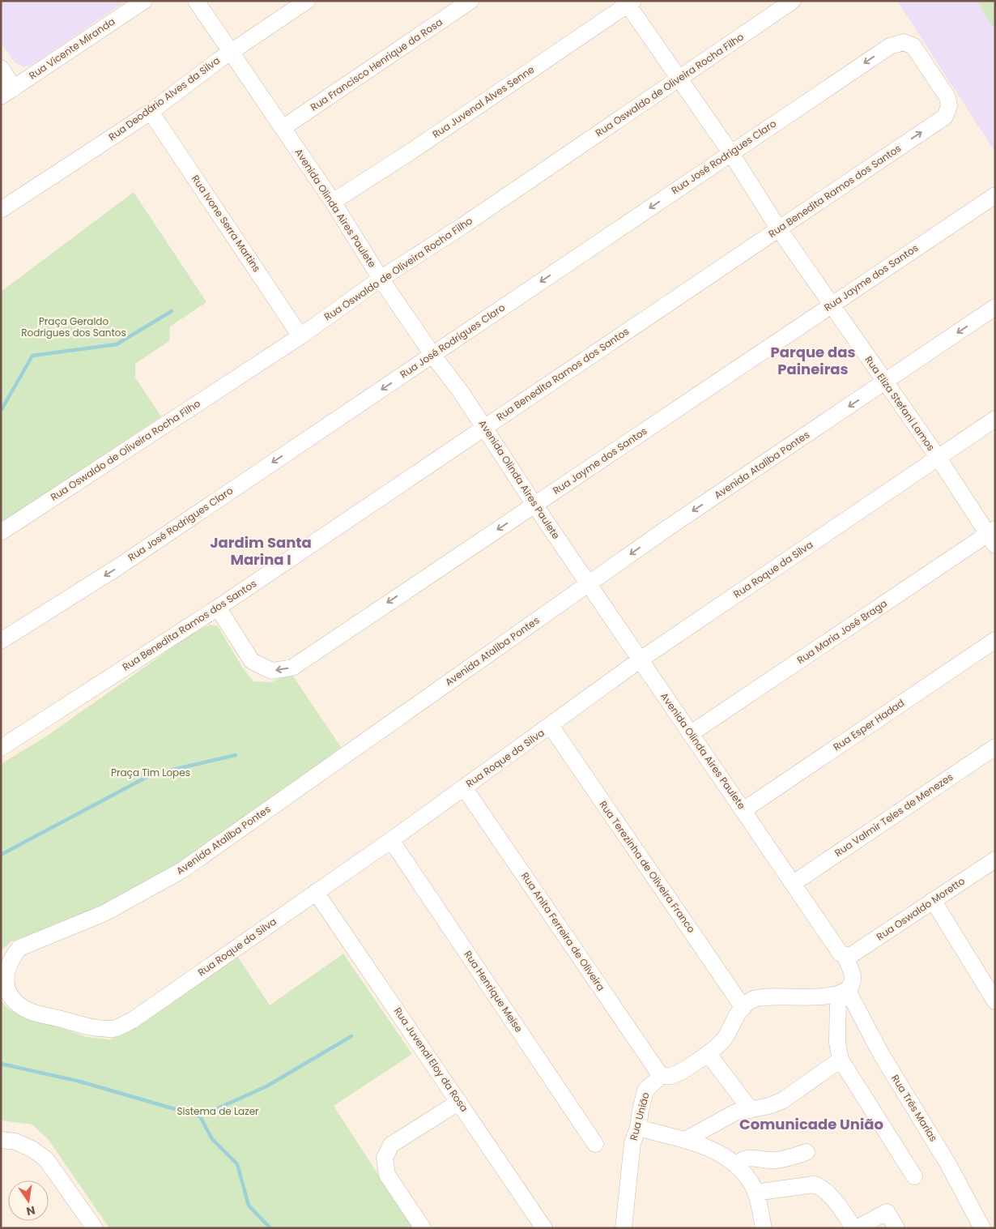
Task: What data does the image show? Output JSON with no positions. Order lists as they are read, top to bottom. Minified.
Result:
{"streets":{"street":["Rua Vicente Miranda","Rua Francisco Henrique da Rosa","Rua Oswaldo de Oliveira Rocha Filho","Rua Deodário Alves da Silva","Rua Juvenal Alves Senne","Rua José Rodrigues Claro","Rua Benedita Ramos dos Santos","Avenida Olinda Aires Paulete","Rua Ivone Serra Martins","Rua Jayme dos Santos","Rua Eliza Stefani Lamos","Avenida Ataliba Pontes","Rua Roque da Silva","Rua Maria José Braga","Rua Esper Hadad","Rua Valmir Teles de Menezes","Rua Terezinha de Oliveira Franco","Rua Oswaldo Moretto","Rua Anita Ferreira de Oliveira","Rua Henrique Meise","Rua Juvenal Eloy da Rosa","Rua Três Marias","Rua União"]},"crossings":[["Rua Francisco Henrique da Rosa","Avenida Olinda Aires Paulete"],["Rua Oswaldo de Oliveira Rocha Filho","Avenida Olinda Aires Paulete"],["Rua Oswaldo de Oliveira Rocha Filho","Rua Ivone Serra Martins"],["Rua Oswaldo de Oliveira Rocha Filho","Rua Eliza Stefani Lamos"],["Rua Deodário Alves da Silva","Avenida Olinda Aires Paulete"],["Rua Deodário Alves da Silva","Rua Ivone Serra Martins"],["Rua Juvenal Alves Senne","Avenida Olinda Aires Paulete"],["Rua Juvenal Alves Senne","Rua Eliza Stefani Lamos"],["Rua José Rodrigues Claro","Rua Benedita Ramos dos Santos"],["Rua José Rodrigues Claro","Avenida Olinda Aires Paulete"],["Rua José Rodrigues Claro","Rua Eliza Stefani Lamos"],["Rua Benedita Ramos dos Santos","Avenida Olinda Aires Paulete"],["Rua Benedita Ramos dos Santos","Rua Jayme dos Santos"],["Rua Benedita Ramos dos Santos","Rua Eliza Stefani Lamos"],["Avenida Olinda Aires Paulete","Rua Jayme dos Santos"],["Avenida Olinda Aires Paulete","Avenida Ataliba Pontes"],["Avenida Olinda Aires Paulete","Rua Roque da Silva"],["Avenida Olinda Aires Paulete","Rua Maria José Braga"],["Avenida Olinda Aires Paulete","Rua Esper Hadad"],["Avenida Olinda Aires Paulete","Rua Valmir Teles de Menezes"],["Avenida Olinda Aires Paulete","Rua Oswaldo Moretto"],["Rua Jayme dos Santos","Rua Eliza Stefani Lamos"],["Rua Eliza Stefani Lamos","Avenida Ataliba Pontes"],["Rua Eliza Stefani Lamos","Rua Roque da Silva"],["Rua Eliza Stefani Lamos","Rua Maria José Braga"],["Avenida Ataliba Pontes","Rua Roque da Silva"],["Rua Roque da Silva","Rua Terezinha de Oliveira Franco"],["Rua Roque da Silva","Rua Anita Ferreira de Oliveira"],["Rua Roque da Silva","Rua Henrique Meise"],["Rua Roque da Silva","Rua Juvenal Eloy da Rosa"],["Rua Terezinha de Oliveira Franco","Rua União"],["Rua Anita Ferreira de Oliveira","Rua União"],["Rua Três Marias","Rua União"]],"one_way":["Rua José Rodrigues Claro","Avenida Ataliba Pontes"],"districts":["Parque das Paineiras","Jardim Santa Marina I","Comunicade União"],"parks":["Praça Geraldo Rodrigues dos Santos","Praça Tim Lopes","Sistema de Lazer"],"north":"bottom"}
